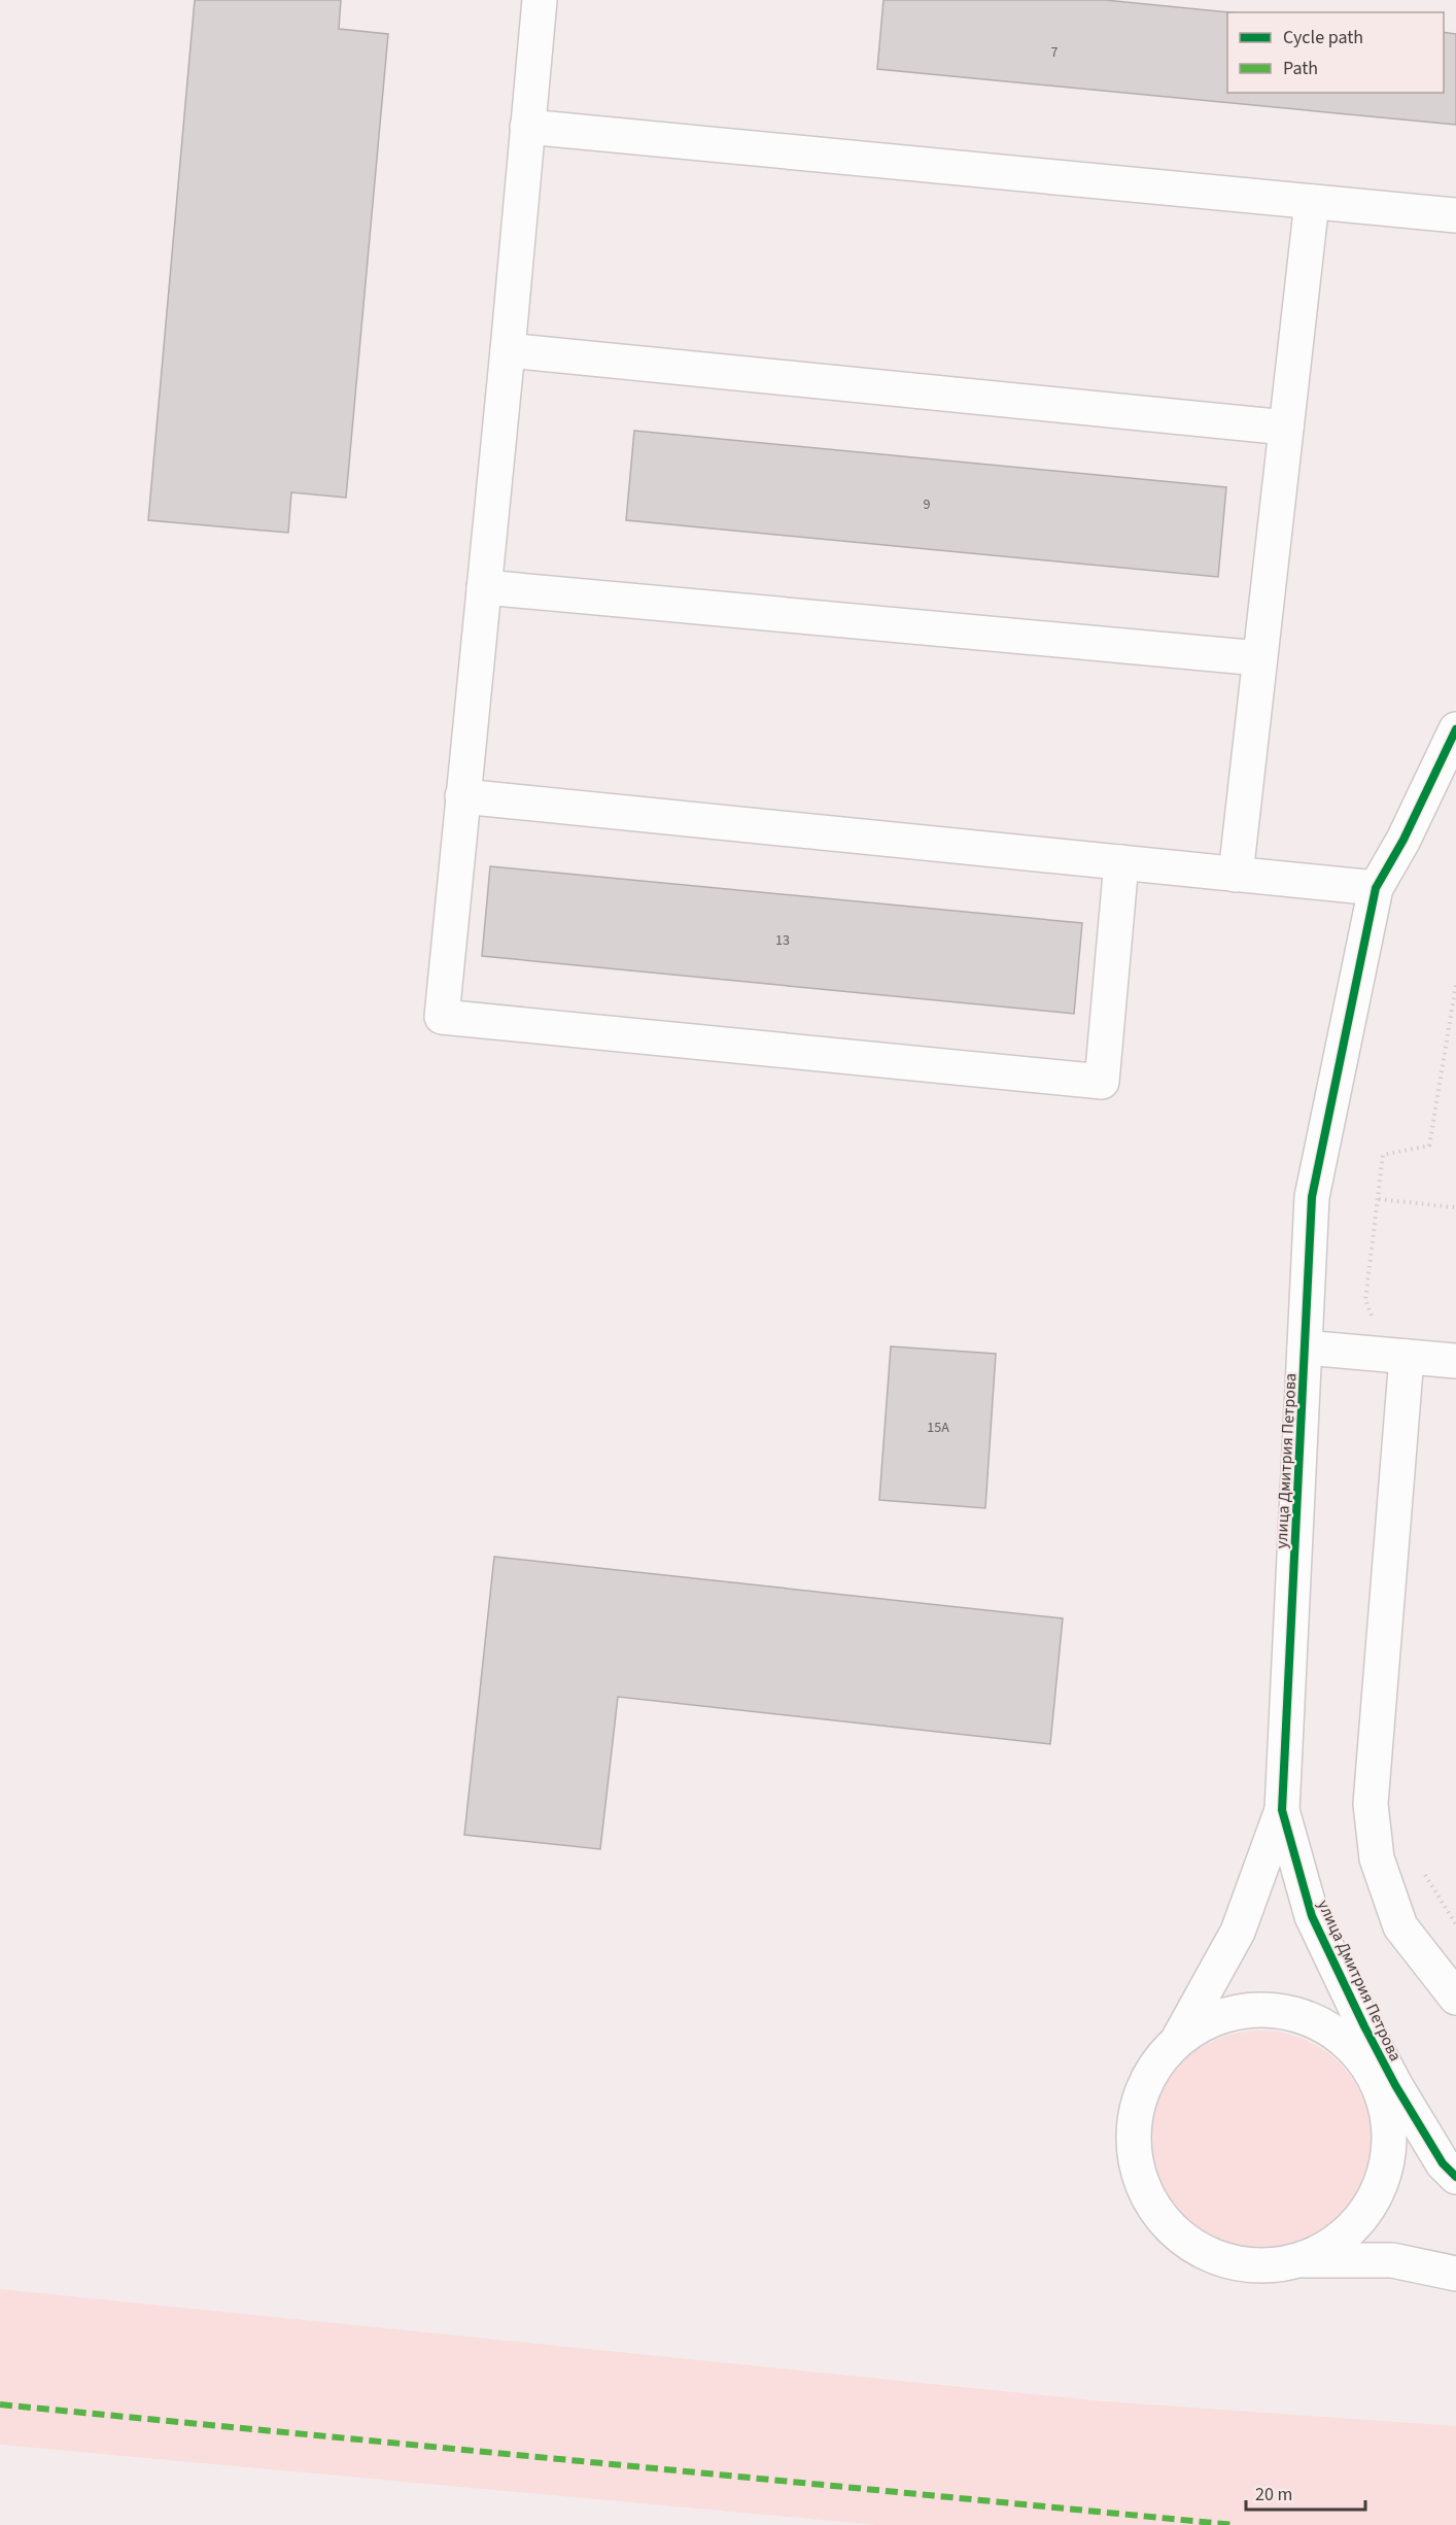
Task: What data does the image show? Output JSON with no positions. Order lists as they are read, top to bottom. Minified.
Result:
{"streets":{"street":["улица Дмитрия Петрова"]},"house_numbers":["7","9","13","15А"],"legend":["Cycle path","Path"],"scale_bar":"20 m"}
